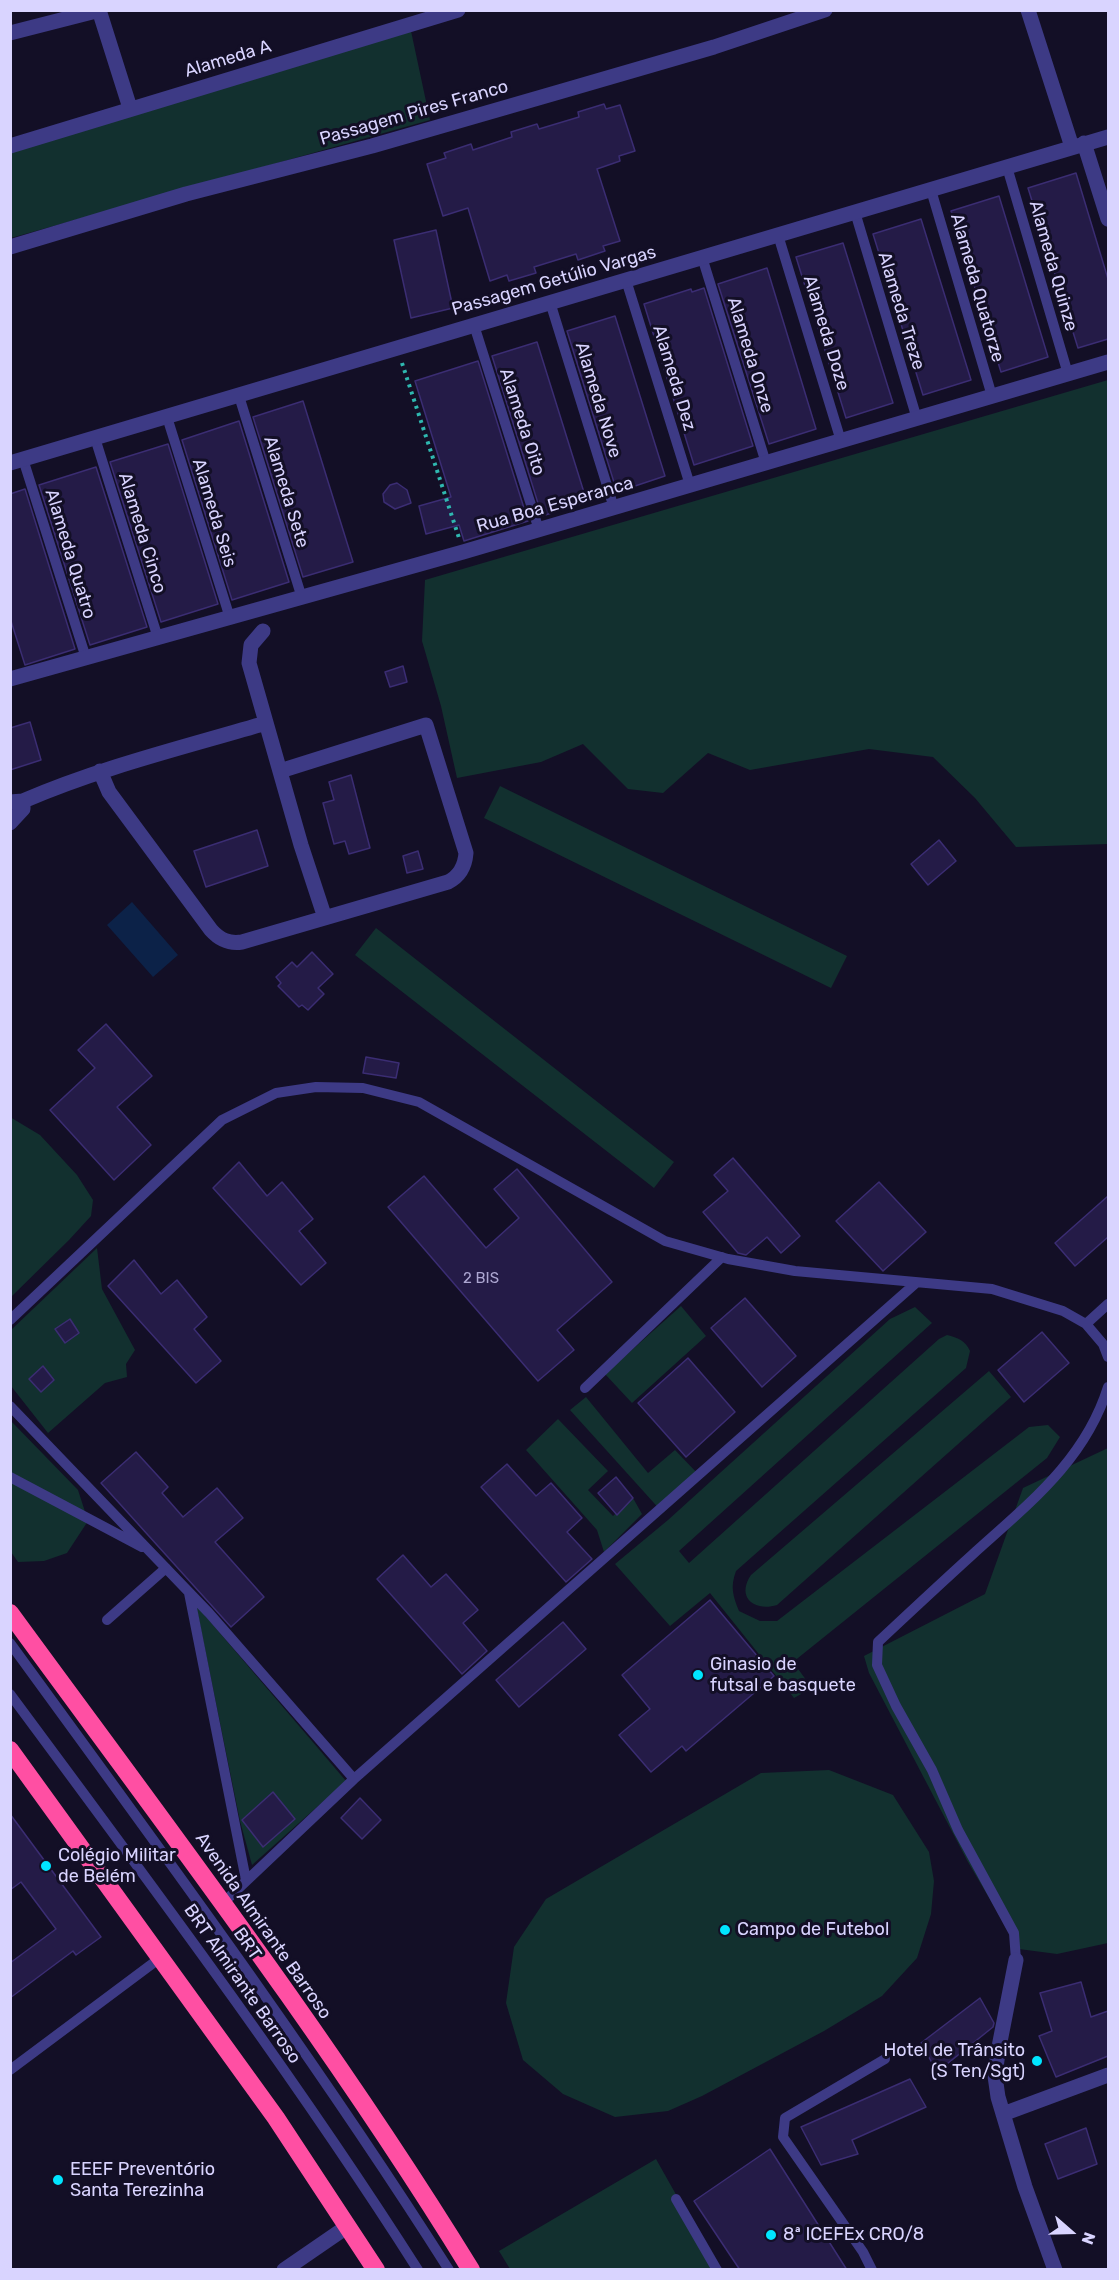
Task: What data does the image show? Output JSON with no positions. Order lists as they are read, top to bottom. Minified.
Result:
{"streets":{"highway":["Avenida Almirante Barroso"],"street":["Alameda A","Passagem Pires Franco","Passagem Getúlio Vargas","Rua Boa Esperanca"],"lane":["Alameda Quinze","Alameda Quatorze","Alameda Treze","Alameda Doze","Alameda Onze","Alameda Dez","Alameda Nove","Alameda Oito","Alameda Sete","Alameda Seis","Alameda Cinco","Alameda Quatro","BRT","BRT Almirante Barroso"]},"crossings":[["Alameda Quinze","Passagem Getúlio Vargas"],["Alameda Quinze","Rua Boa Esperanca"],["Passagem Getúlio Vargas","Alameda Quatorze"],["Passagem Getúlio Vargas","Alameda Treze"],["Passagem Getúlio Vargas","Alameda Doze"],["Passagem Getúlio Vargas","Alameda Onze"],["Passagem Getúlio Vargas","Alameda Dez"],["Passagem Getúlio Vargas","Alameda Nove"],["Passagem Getúlio Vargas","Alameda Oito"],["Passagem Getúlio Vargas","Alameda Sete"],["Passagem Getúlio Vargas","Alameda Seis"],["Passagem Getúlio Vargas","Alameda Cinco"],["Passagem Getúlio Vargas","Alameda Quatro"],["Alameda Quatorze","Rua Boa Esperanca"],["Alameda Treze","Rua Boa Esperanca"],["Alameda Doze","Rua Boa Esperanca"],["Alameda Onze","Rua Boa Esperanca"],["Alameda Dez","Rua Boa Esperanca"],["Alameda Nove","Rua Boa Esperanca"],["Alameda Oito","Rua Boa Esperanca"],["Alameda Sete","Rua Boa Esperanca"],["Rua Boa Esperanca","Alameda Seis"],["Rua Boa Esperanca","Alameda Cinco"],["Rua Boa Esperanca","Alameda Quatro"]],"places":["Ginasio de futsal e basquete","Colégio Militar de Belém","Campo de Futebol","Hotel de Trânsito (S Ten/Sgt)","EEEF Preventório Santa Terezinha","8ª ICEFEx CRO/8"],"house_numbers":["2 BIS"],"north":"right"}
